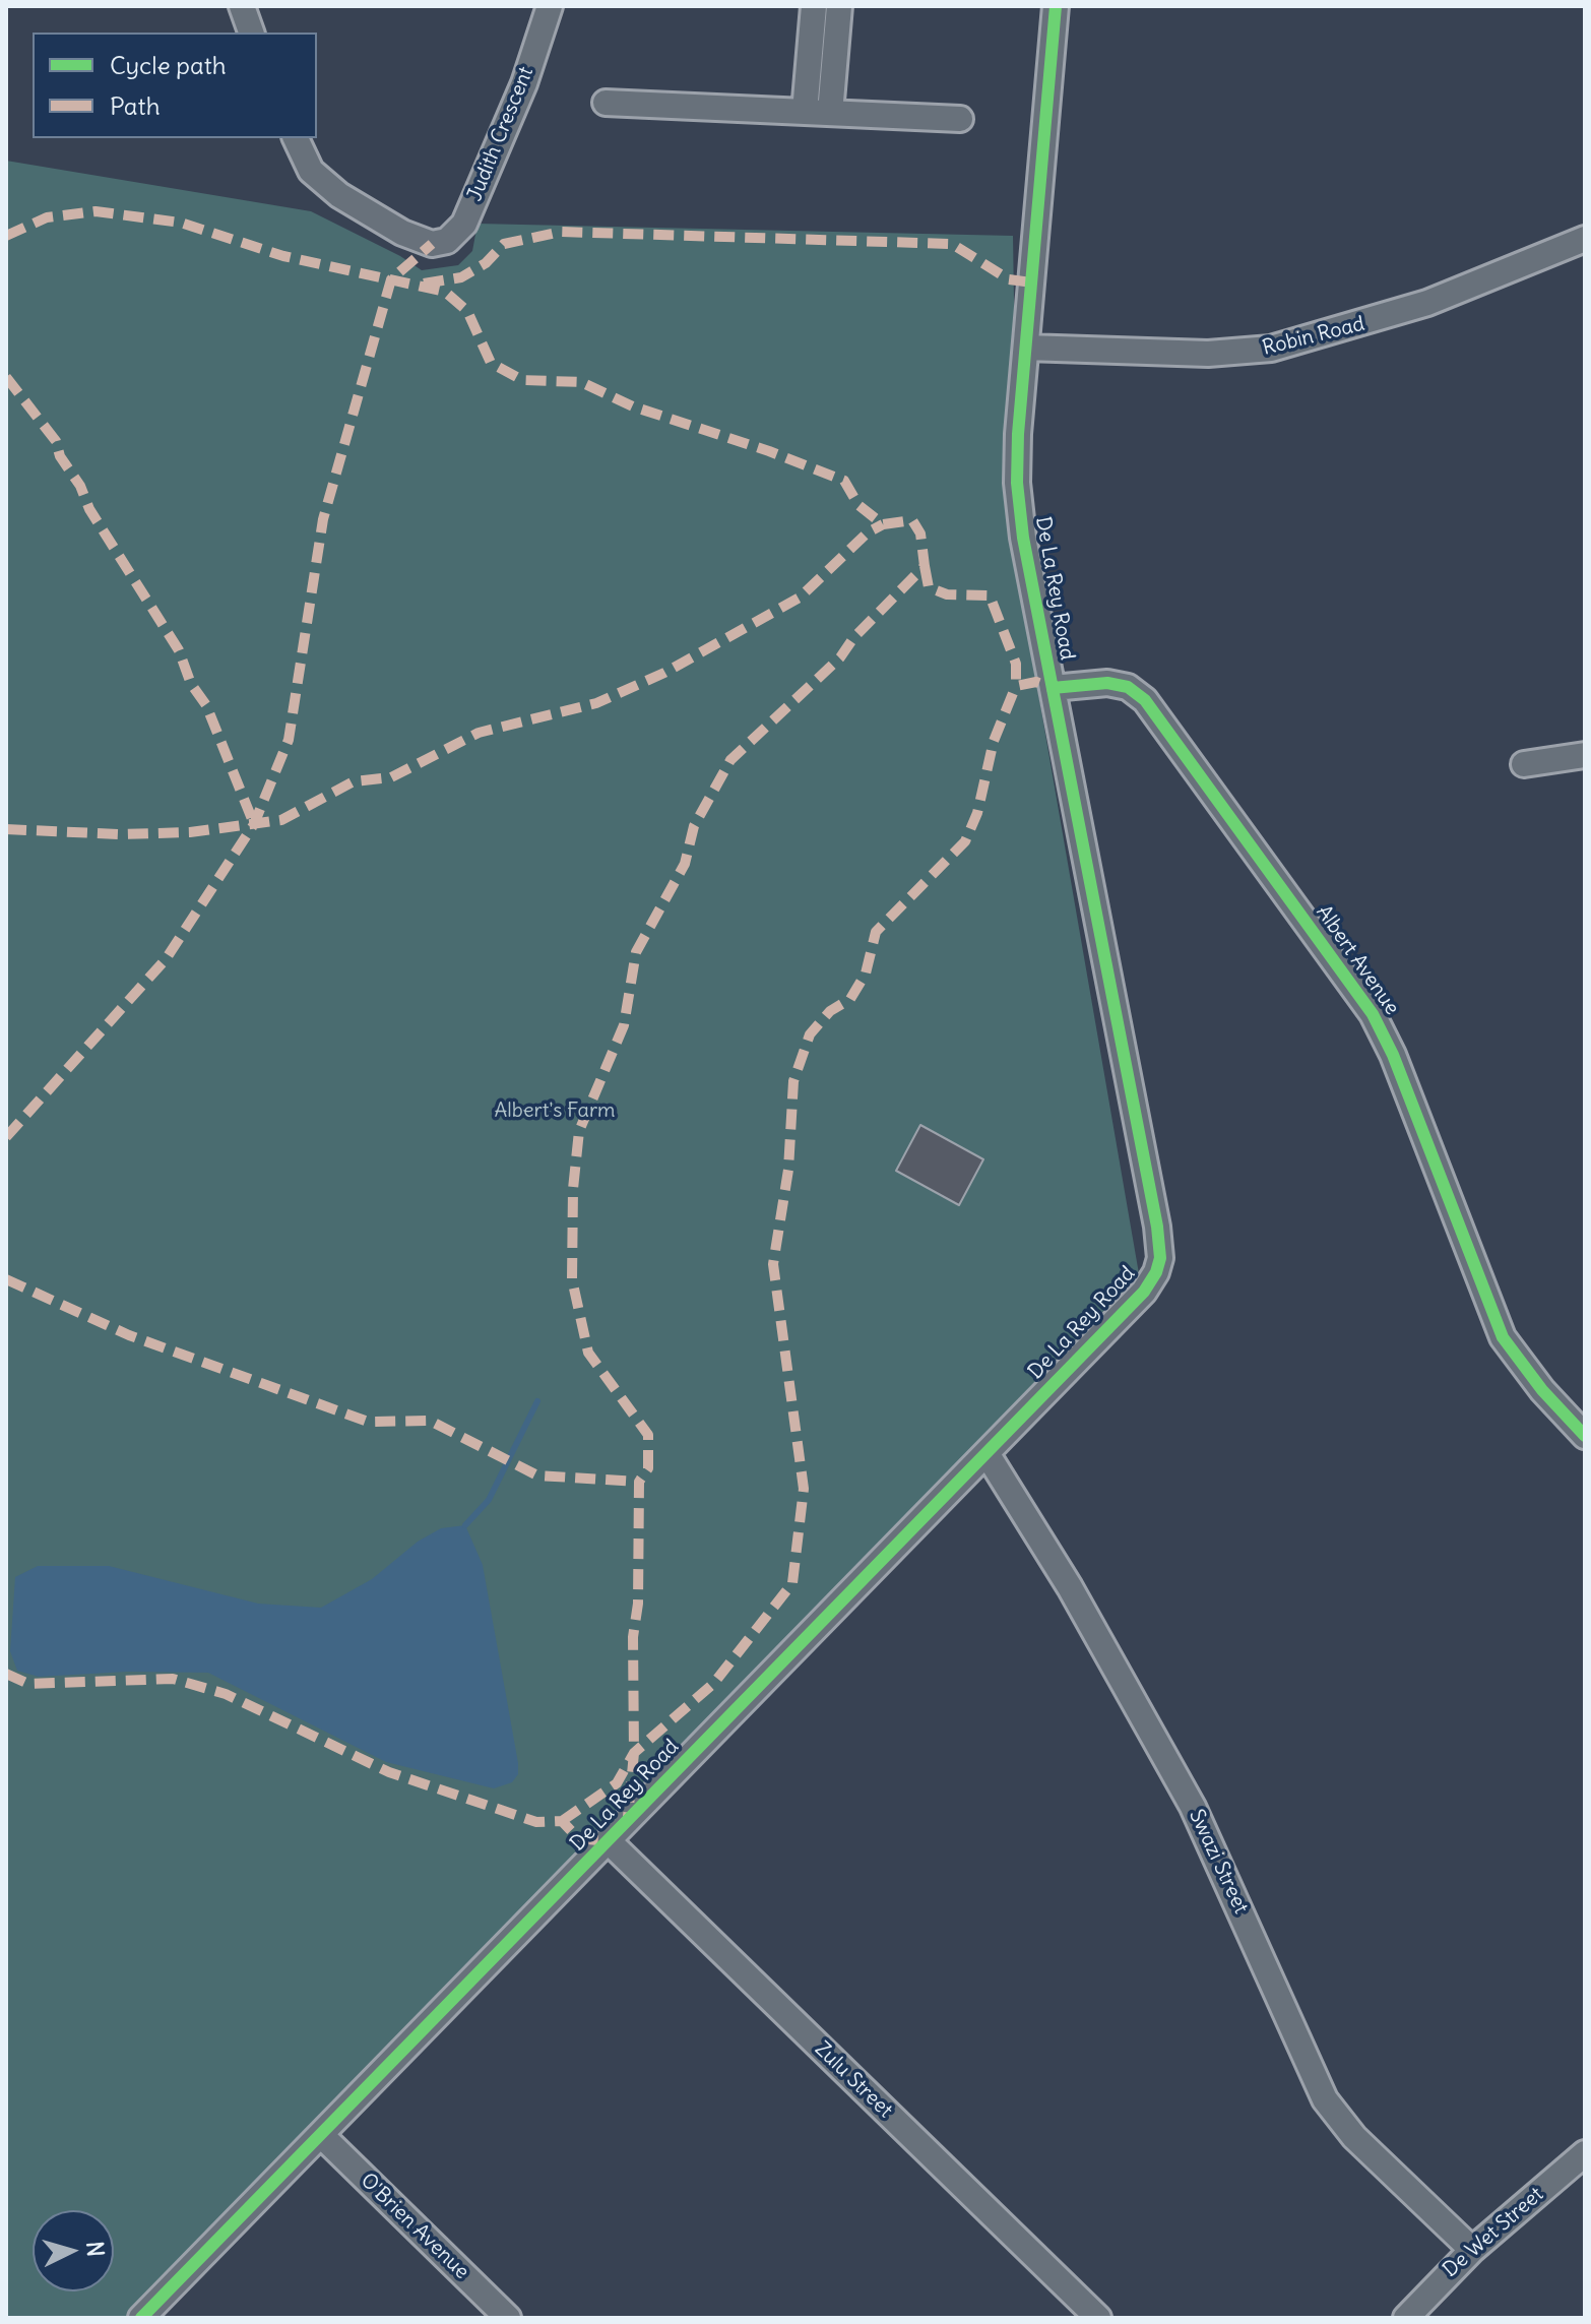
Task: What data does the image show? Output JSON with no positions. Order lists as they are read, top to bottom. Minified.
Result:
{"streets":{"street":["Judith Crescent","Robin Road","De La Rey Road","Albert Avenue","Swazi Street","Zulu Street","O'Brien Avenue","De Wet Street"]},"crossings":[["Robin Road","De La Rey Road"],["De La Rey Road","Albert Avenue"],["De La Rey Road","Swazi Street"],["De La Rey Road","Zulu Street"],["De La Rey Road","O'Brien Avenue"],["Swazi Street","De Wet Street"]],"parks":["Albert's Farm"],"legend":["Cycle path","Path"],"north":"right"}
